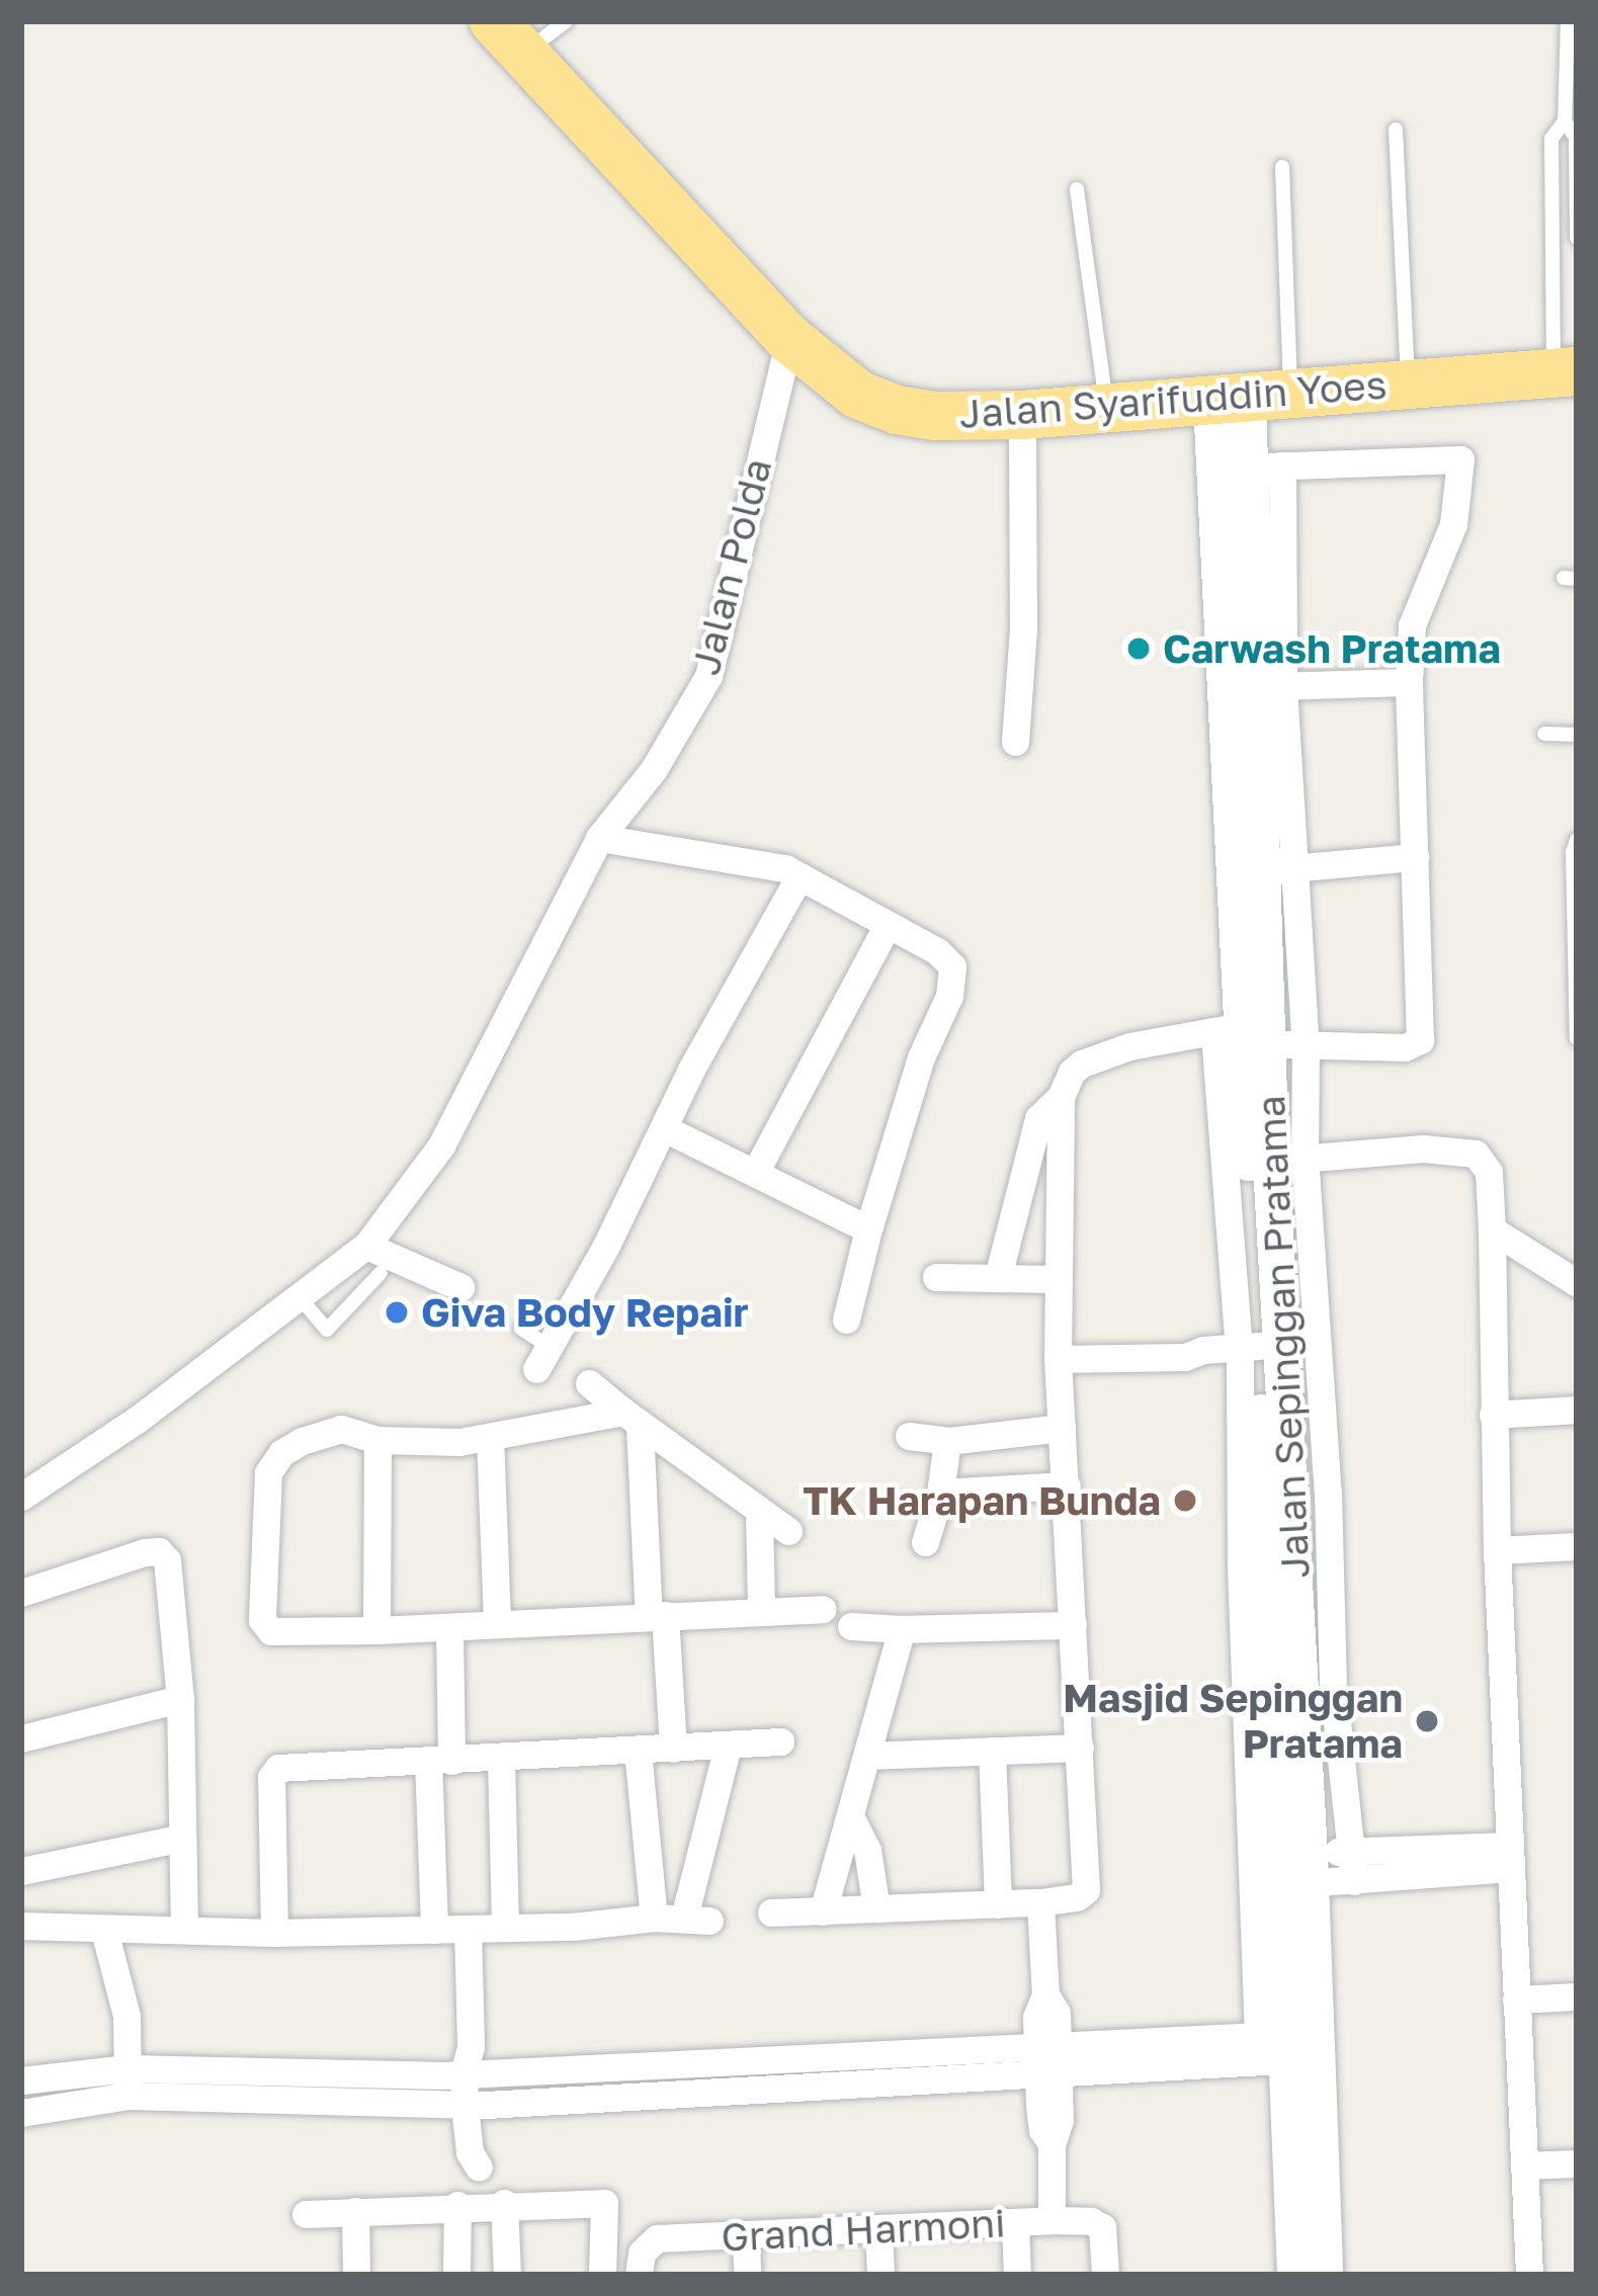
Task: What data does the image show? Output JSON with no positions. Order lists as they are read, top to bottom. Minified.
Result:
{"streets":{"highway":["Jalan Syarifuddin Yoes"],"street":["Jalan Polda","Jalan Sepinggan Pratama","Grand Harmoni"]},"crossings":[["Jalan Syarifuddin Yoes","Jalan Polda"],["Jalan Syarifuddin Yoes","Jalan Sepinggan Pratama"]],"places":["Carwash Pratama","Giva Body Repair","TK Harapan Bunda","Masjid Sepinggan Pratama"]}
